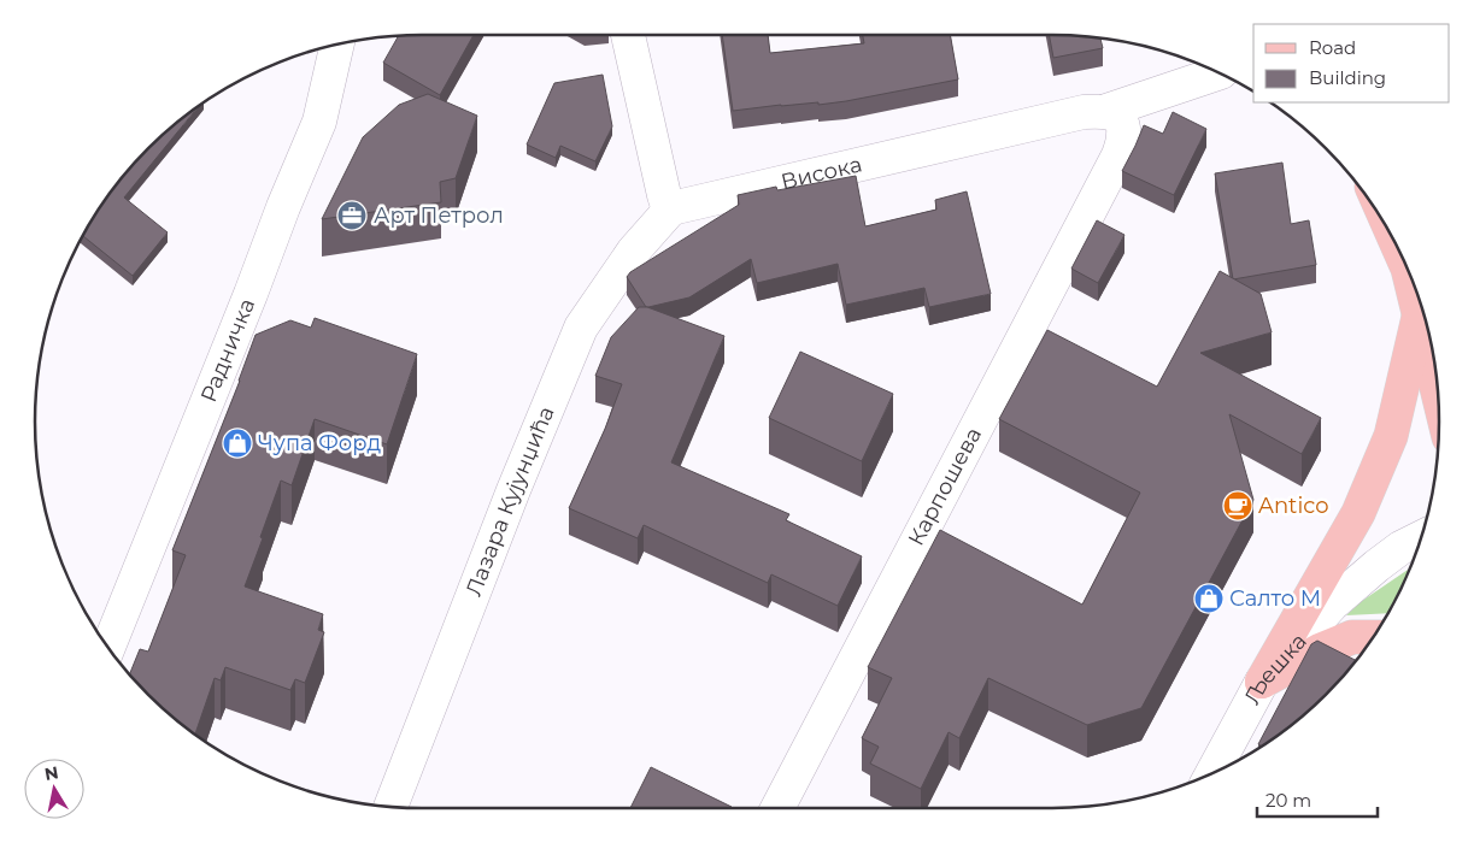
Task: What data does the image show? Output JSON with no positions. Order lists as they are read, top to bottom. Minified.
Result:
{"streets":{"street":["Висока","Радничка","Карпошева","Лазара Кујунџића","Љешка"]},"crossings":[["Висока","Карпошева"],["Висока","Лазара Кујунџића"]],"places":{"office":["Арт Петрол"],"shop":["Чупа Форд","Салто М"],"cafe":["Antico"]},"legend":["Road","Building"],"scale_bar":"20 m","north":"top"}
